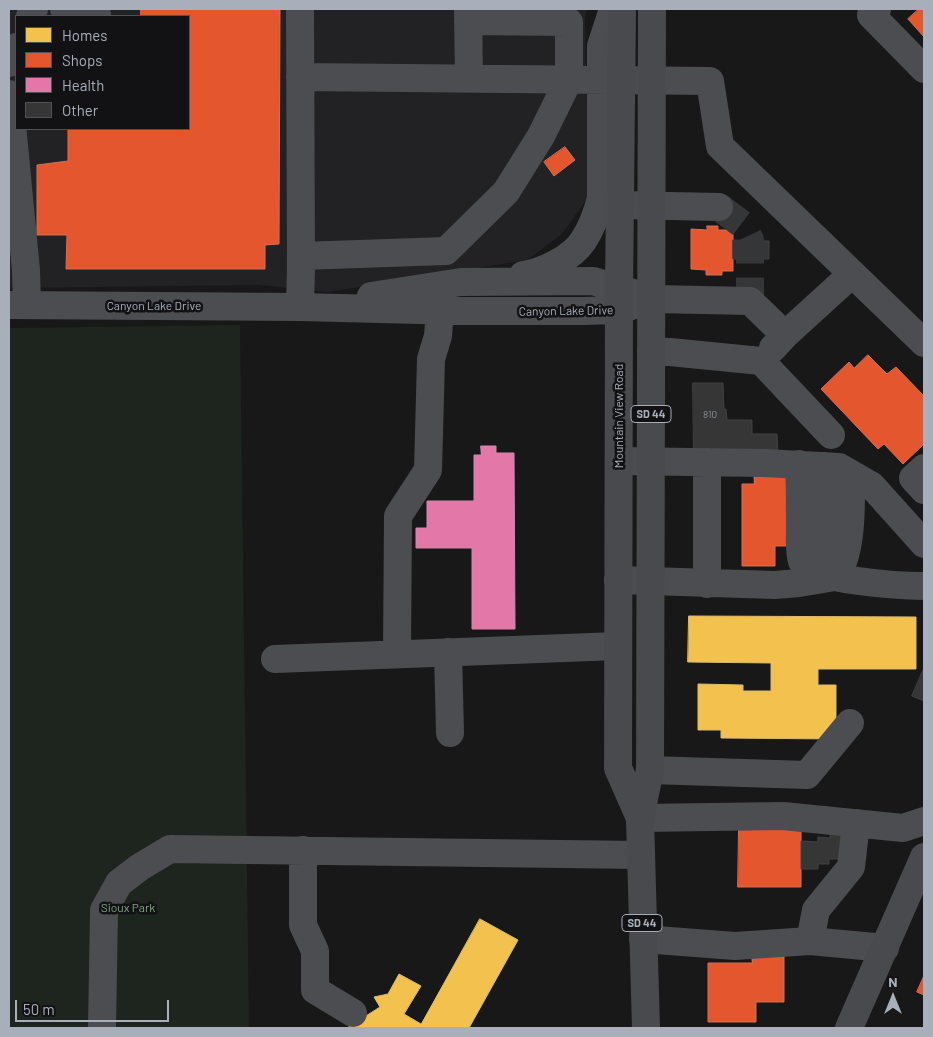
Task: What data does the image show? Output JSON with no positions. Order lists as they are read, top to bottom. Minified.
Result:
{"streets":{"main road":["SD 44","Mountain View Road"],"street":["Canyon Lake Drive"]},"crossings":[["Canyon Lake Drive","Mountain View Road"]],"parks":["Sioux Park"],"house_numbers":["810"],"legend":["Homes","Shops","Health","Other"],"scale_bar":"50 m","north":"top"}
